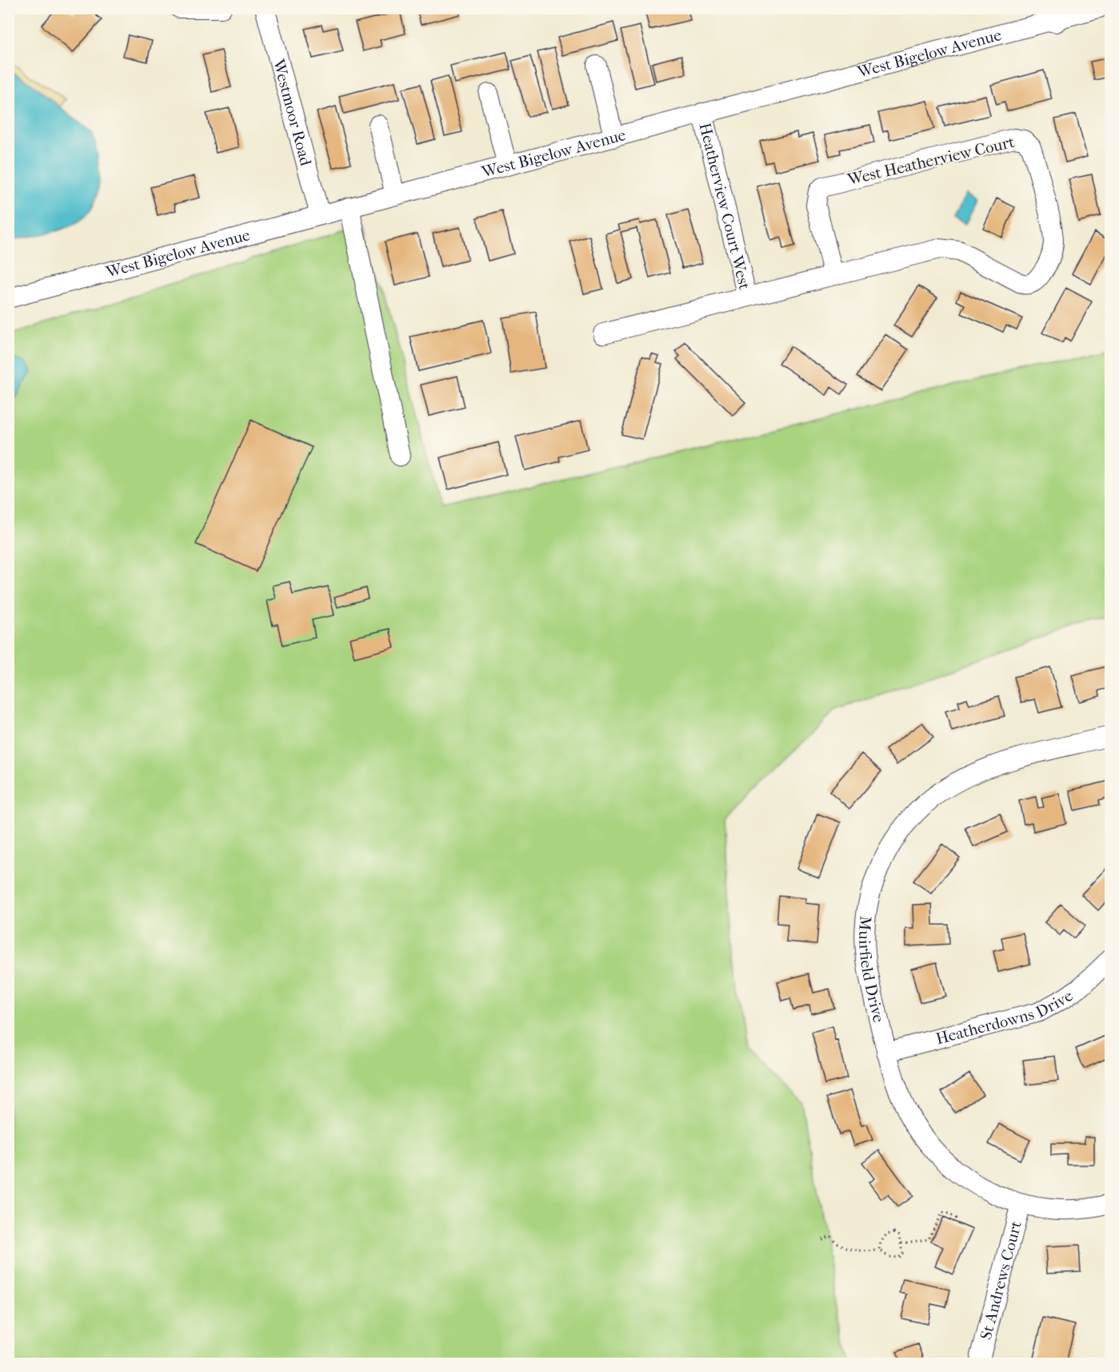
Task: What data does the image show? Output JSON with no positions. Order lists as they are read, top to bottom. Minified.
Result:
{"streets":{"street":["West Bigelow Avenue","Westmoor Road","West Heatherview Court","Heatherview Court West","Muirfield Drive","Heatherdowns Drive","St Andrews Court"]},"crossings":[["West Bigelow Avenue","Westmoor Road"],["West Bigelow Avenue","Heatherview Court West"],["West Heatherview Court","Heatherview Court West"],["Muirfield Drive","Heatherdowns Drive"],["Muirfield Drive","St Andrews Court"]]}
